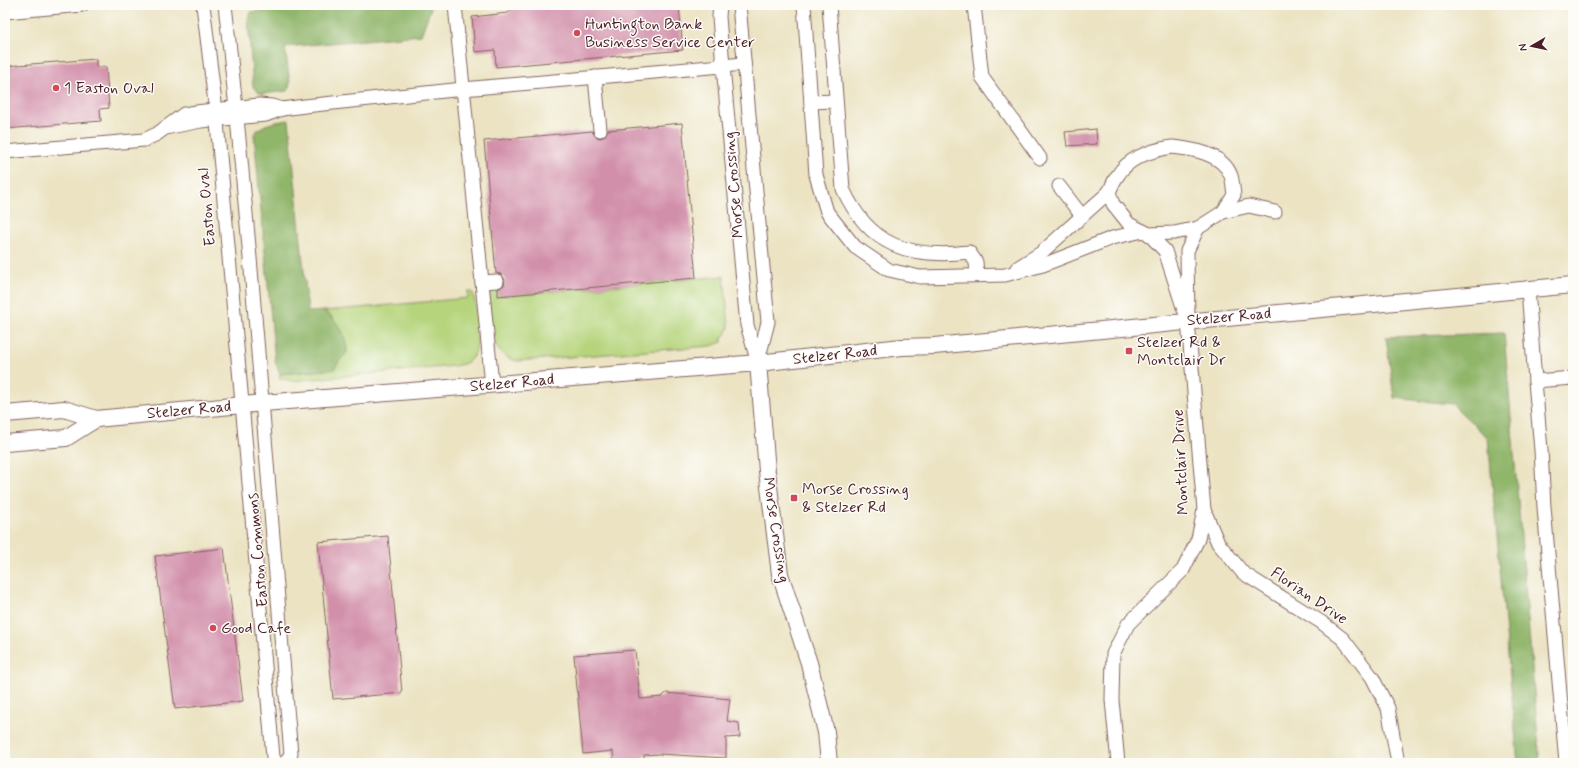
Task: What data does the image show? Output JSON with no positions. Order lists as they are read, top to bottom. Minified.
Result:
{"streets":{"main road":["Morse Crossing","Stelzer Road"],"street":["Easton Oval","Montclair Drive","Easton Commons","Florian Drive"]},"crossings":[["Morse Crossing","Stelzer Road"],["Easton Oval","Stelzer Road"],["Easton Oval","Easton Commons"],["Stelzer Road","Montclair Drive"],["Stelzer Road","Easton Commons"],["Montclair Drive","Florian Drive"]],"places":{"other":["Huntington Bank Business Service Center","1 Easton Oval","Good Cafe"],"transit":["Stelzer Rd & Montclair Dr","Morse Crossing & Stelzer Rd"]},"north":"left"}
